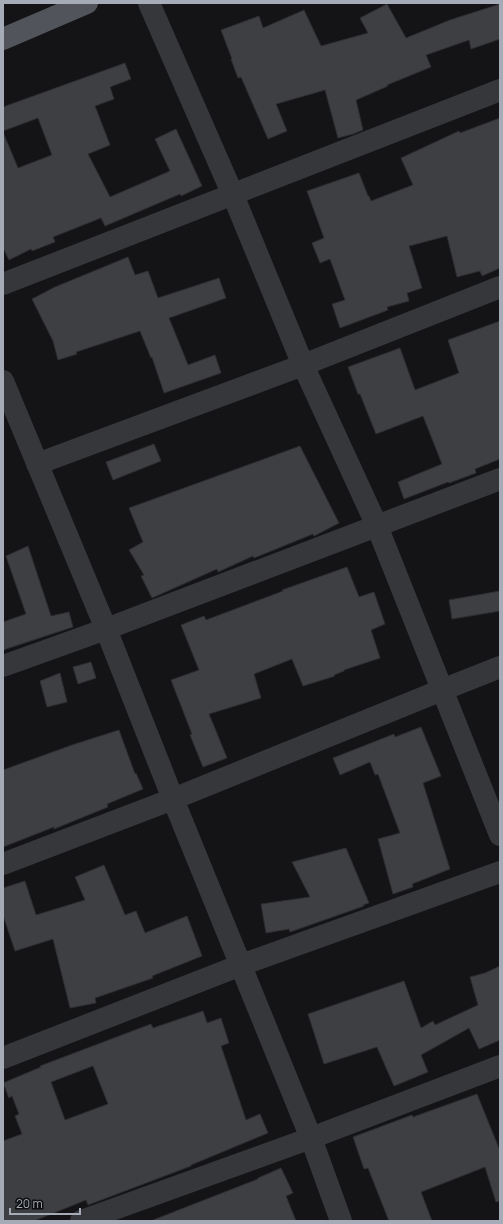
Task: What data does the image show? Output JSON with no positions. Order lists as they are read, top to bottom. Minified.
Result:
{"scale_bar":"20 m"}
